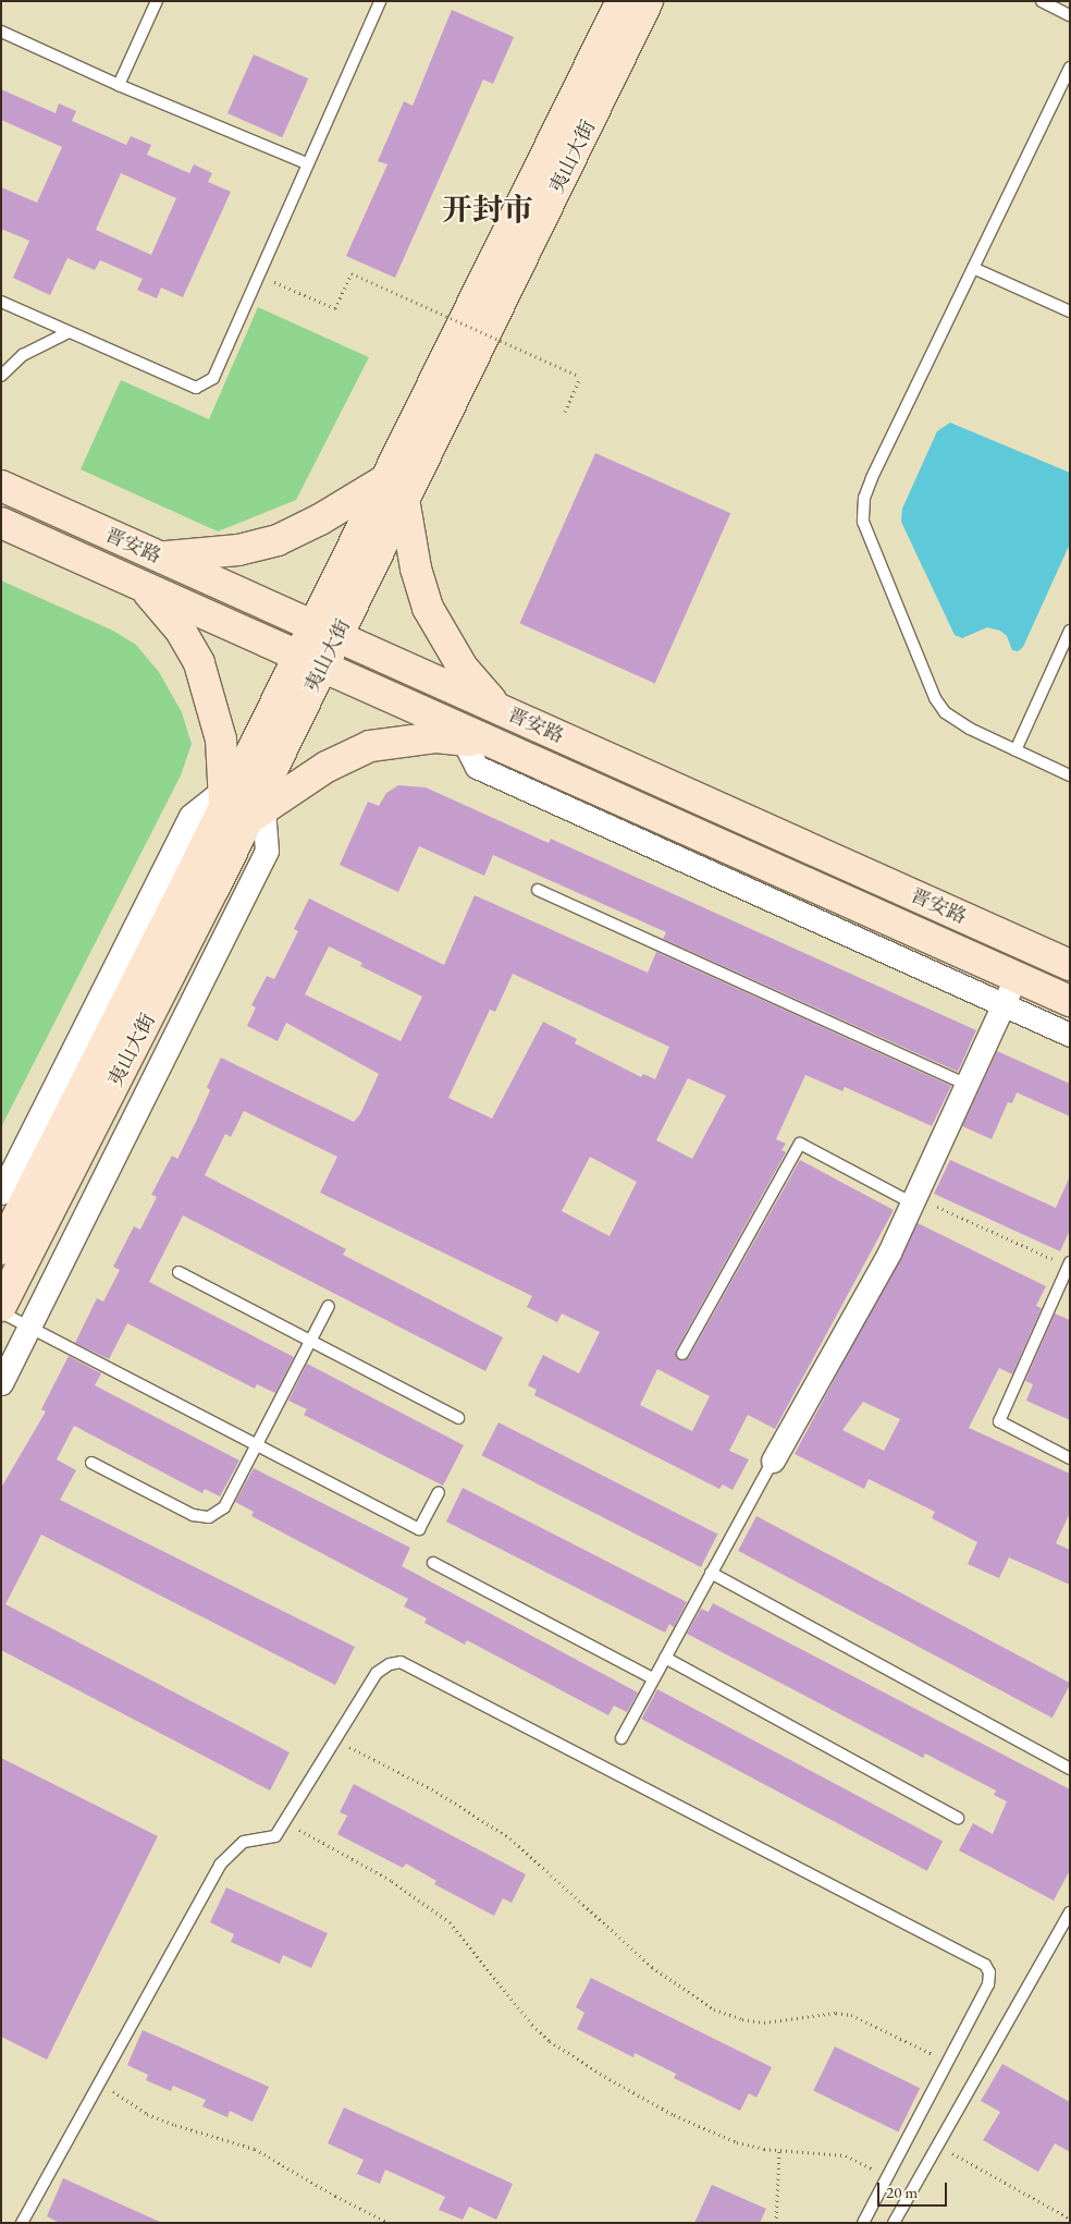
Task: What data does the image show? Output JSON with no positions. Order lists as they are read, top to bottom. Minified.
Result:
{"streets":{"main road":["夷山大街","晋安路"]},"crossings":[["夷山大街","晋安路"]],"districts":["开封市"],"scale_bar":"20 m"}
